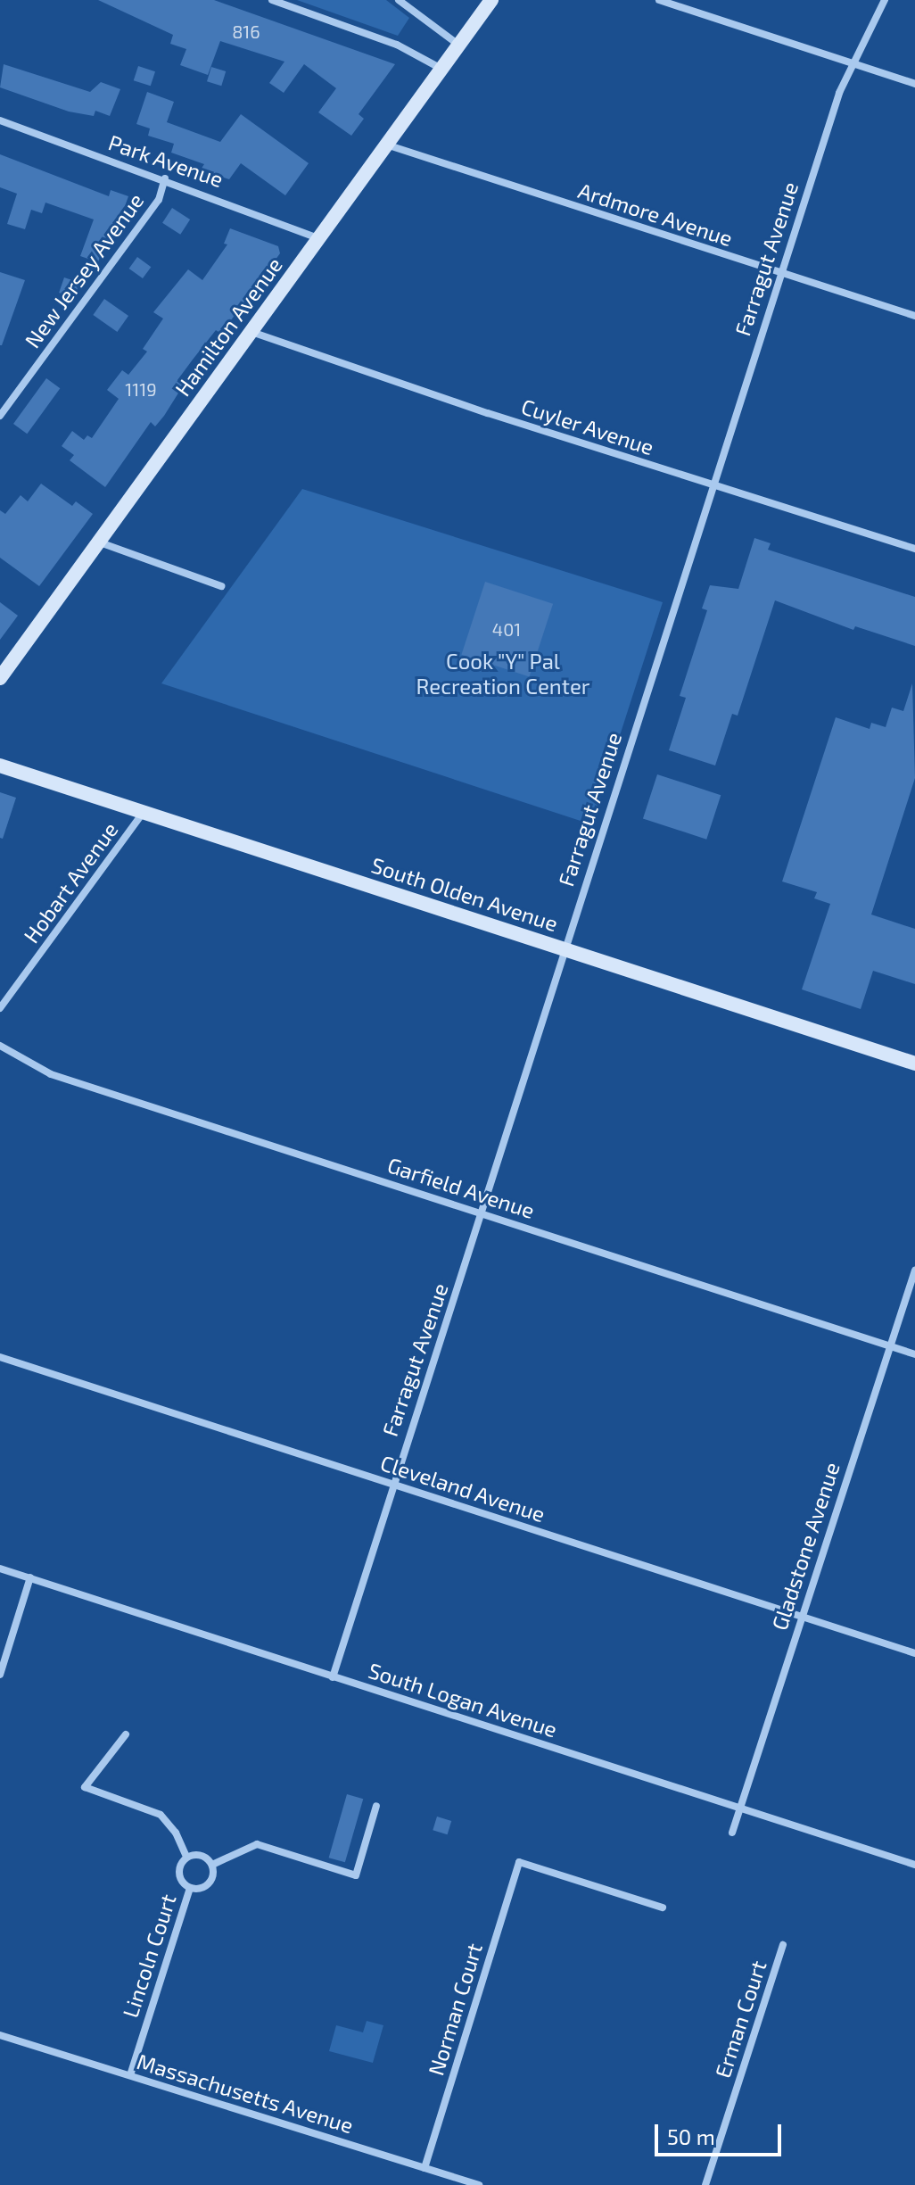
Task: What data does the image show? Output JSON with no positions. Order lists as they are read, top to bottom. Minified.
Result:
{"streets":{"main road":["Hamilton Avenue","South Olden Avenue"],"street":["Park Avenue","Ardmore Avenue","Farragut Avenue","New Jersey Avenue","Cuyler Avenue","Hobart Avenue","Garfield Avenue","Cleveland Avenue","Gladstone Avenue","South Logan Avenue","Lincoln Court","Norman Court","Erman Court","Massachusetts Avenue"]},"crossings":[["Park Avenue","New Jersey Avenue"],["Park Avenue","Hamilton Avenue"],["Ardmore Avenue","Farragut Avenue"],["Ardmore Avenue","Hamilton Avenue"],["Farragut Avenue","Cuyler Avenue"],["Farragut Avenue","South Olden Avenue"],["Farragut Avenue","Garfield Avenue"],["Farragut Avenue","Cleveland Avenue"],["Farragut Avenue","South Logan Avenue"],["Hamilton Avenue","Cuyler Avenue"],["Hobart Avenue","South Olden Avenue"],["Garfield Avenue","Gladstone Avenue"],["Cleveland Avenue","Gladstone Avenue"],["Gladstone Avenue","South Logan Avenue"],["Lincoln Court","Massachusetts Avenue"],["Norman Court","Massachusetts Avenue"]],"parks":["Cook \"Y\" Pal Recreation Center"],"house_numbers":["816","1119","401"],"scale_bar":"50 m"}
